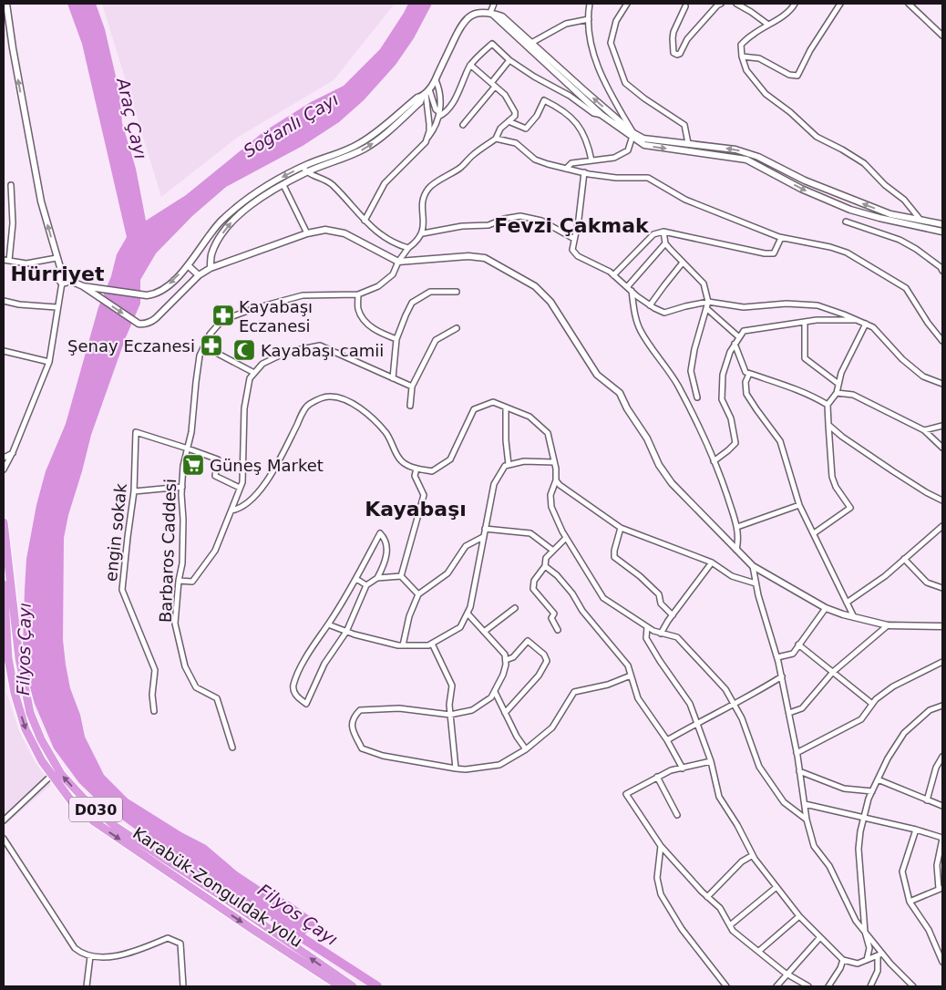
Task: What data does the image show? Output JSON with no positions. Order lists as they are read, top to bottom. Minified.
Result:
{"streets":{"highway":["D030","Karabük-Zonguldak yolu"],"street":["engin sokak","Barbaros Caddesi"]},"crossings":[["engin sokak","Barbaros Caddesi"]],"districts":["Fevzi Çakmak","Hürriyet","Kayabaşı"],"water":["Araç Çayı","Soğanlı Çayı","Filyos Çayı"],"places":{"pharmacy":["Kayabaşı Eczanesi","Şenay Eczanesi"],"mosque":["Kayabaşı camii"],"supermarket":["Güneş Market"]}}
